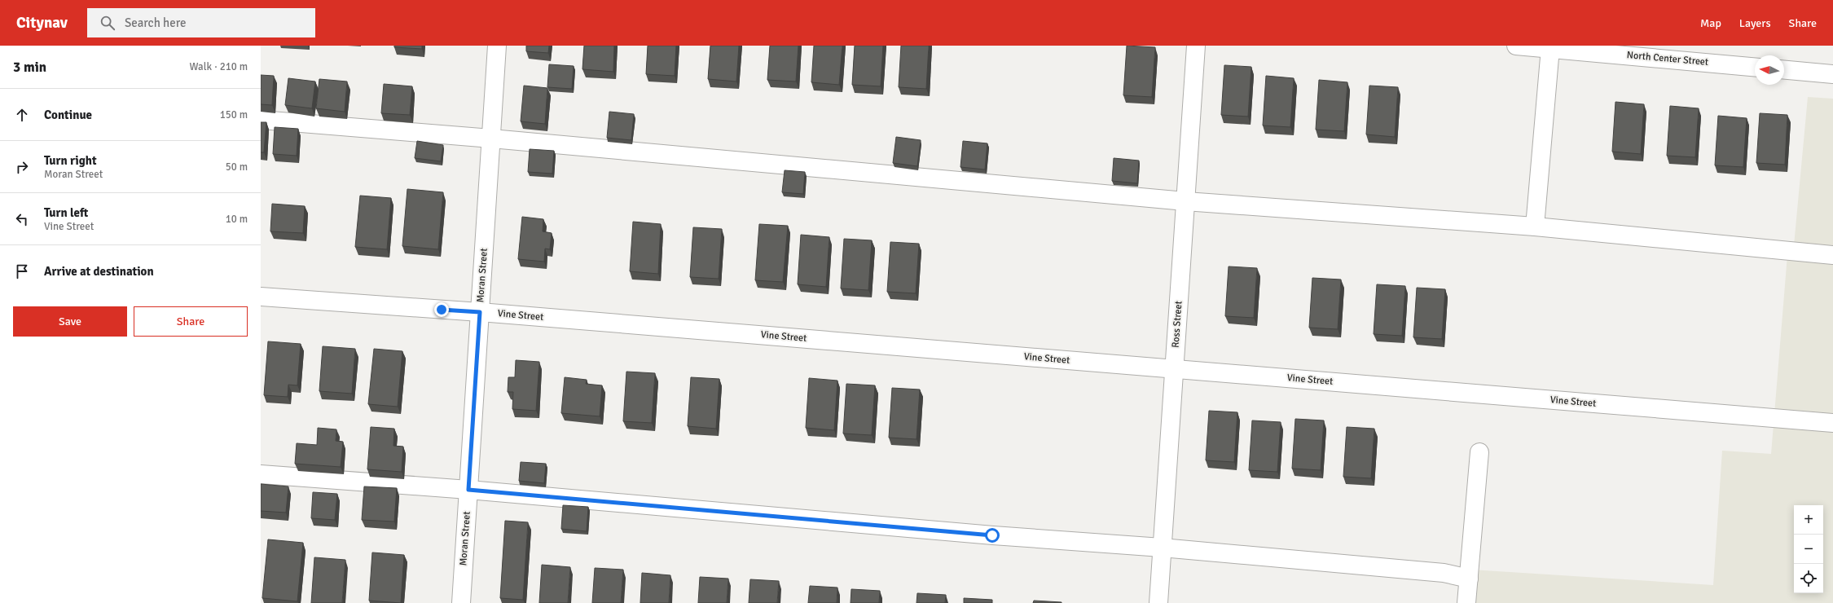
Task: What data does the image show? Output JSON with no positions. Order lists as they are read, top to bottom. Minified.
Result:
{"streets":{"street":["North Center Street","Moran Street","Vine Street","Ross Street"]},"crossings":[["Moran Street","Vine Street"],["Vine Street","Ross Street"]],"north":"left","page":{"header":"Citynav","search":"Search here","nav":["Map","Layers","Share"],"heading":["3 min","Walk · 210 m"],"list":[["Continue","150 m"],["Turn right","Moran Street","50 m"],["Turn left","Vine Street","10 m"],"Arrive at destination"],"buttons":["Save","Share"],"map_buttons":["+","−"]}}
